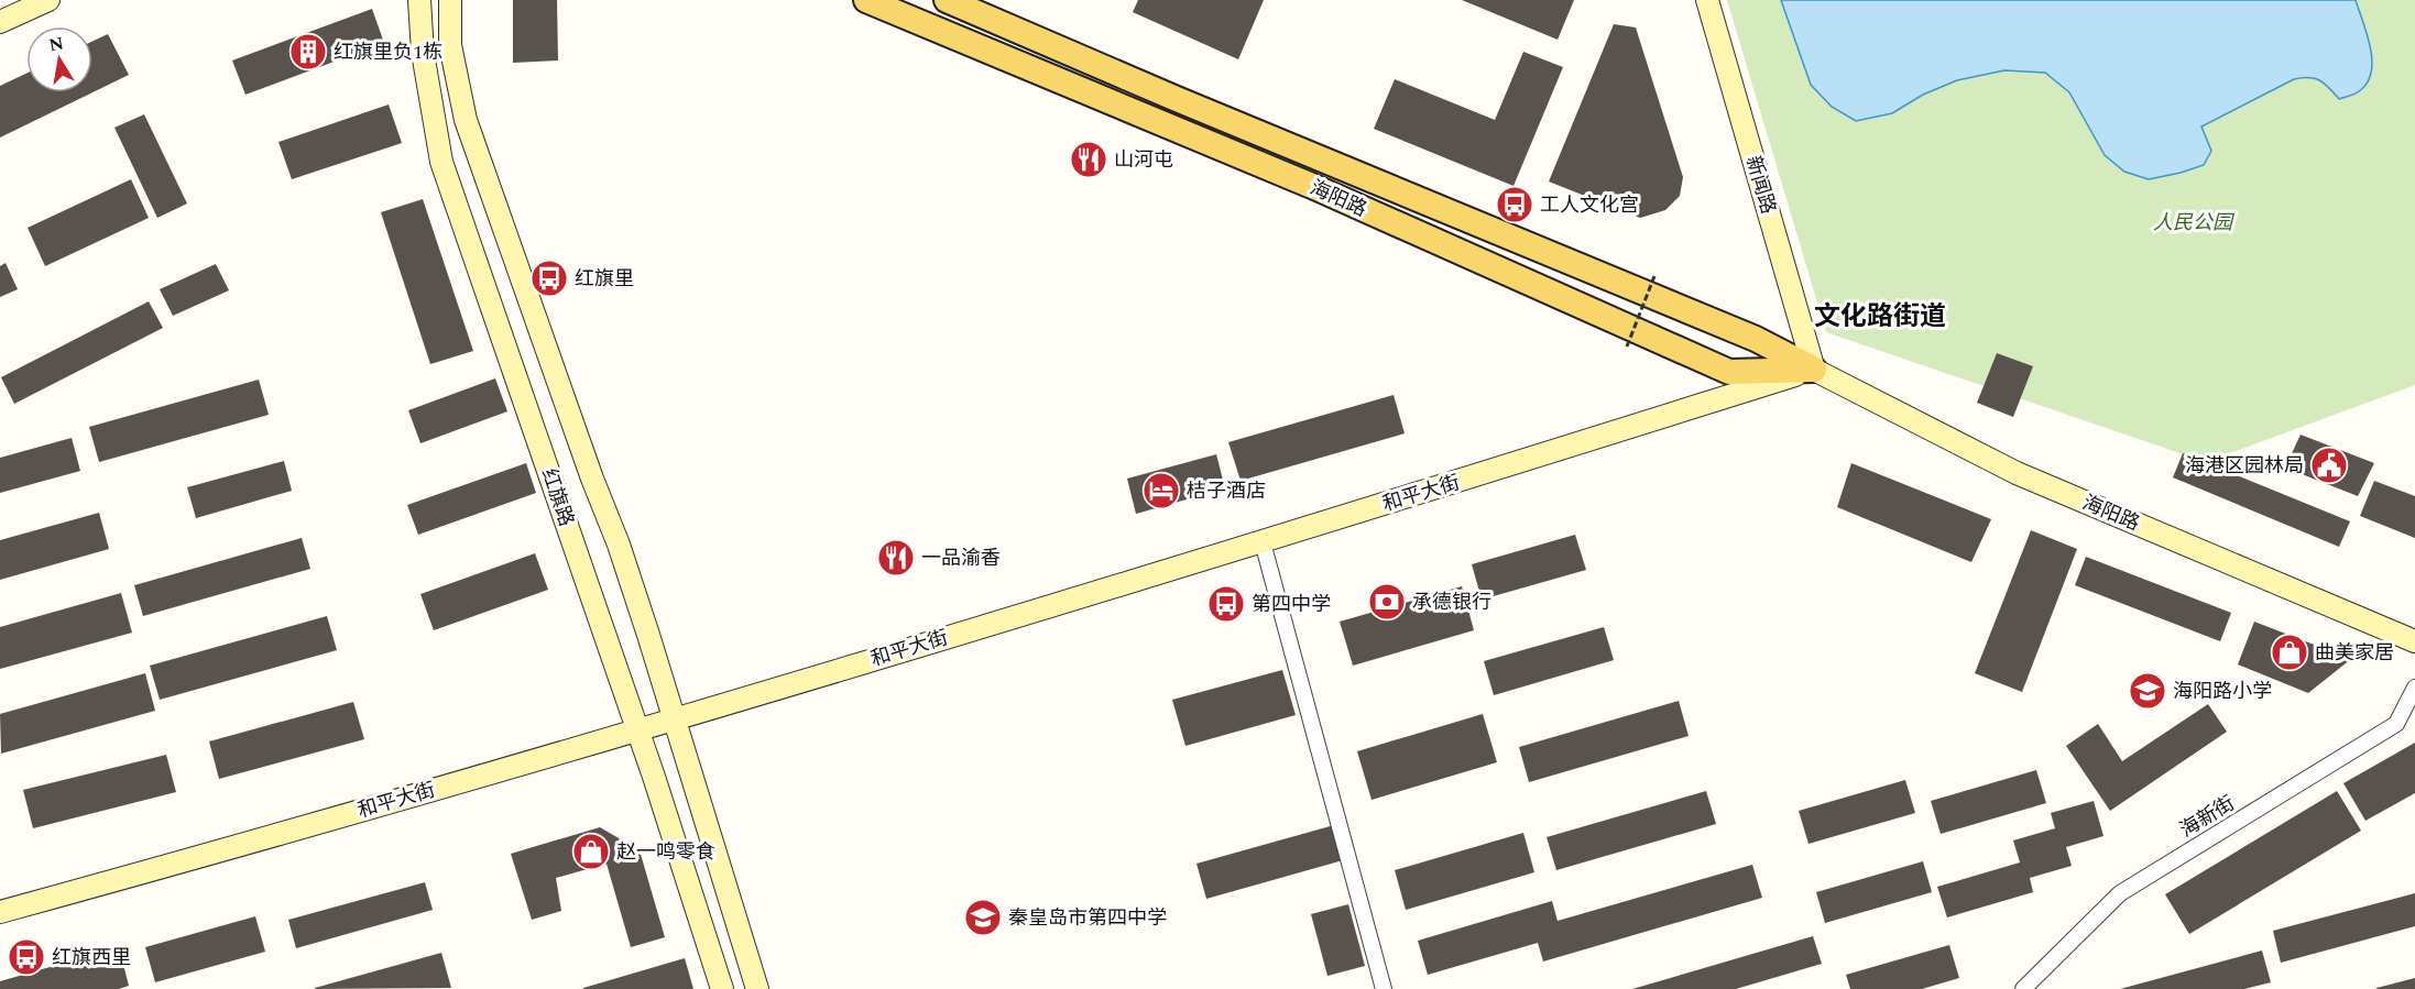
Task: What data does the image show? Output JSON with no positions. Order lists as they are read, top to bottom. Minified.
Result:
{"streets":{"main road":["新闻路","海阳路","和平大街","红旗路"],"street":["海新街"]},"crossings":[["新闻路","海阳路"],["新闻路","和平大街"],["海阳路","和平大街"],["和平大街","红旗路"]],"districts":["文化路街道"],"parks":["人民公园"],"places":{"building":["红旗里负1栋"],"restaurant":["山河屯","一品渝香"],"bus stop":["工人文化宫","红旗里","第四中学","红旗西里"],"public building":["海港区园林局"],"hotel":["桔子酒店"],"bank":["承德银行"],"shop":["曲美家居","赵一鸣零食"],"school or university":["海阳路小学","秦皇岛市第四中学"]},"north":"top"}
